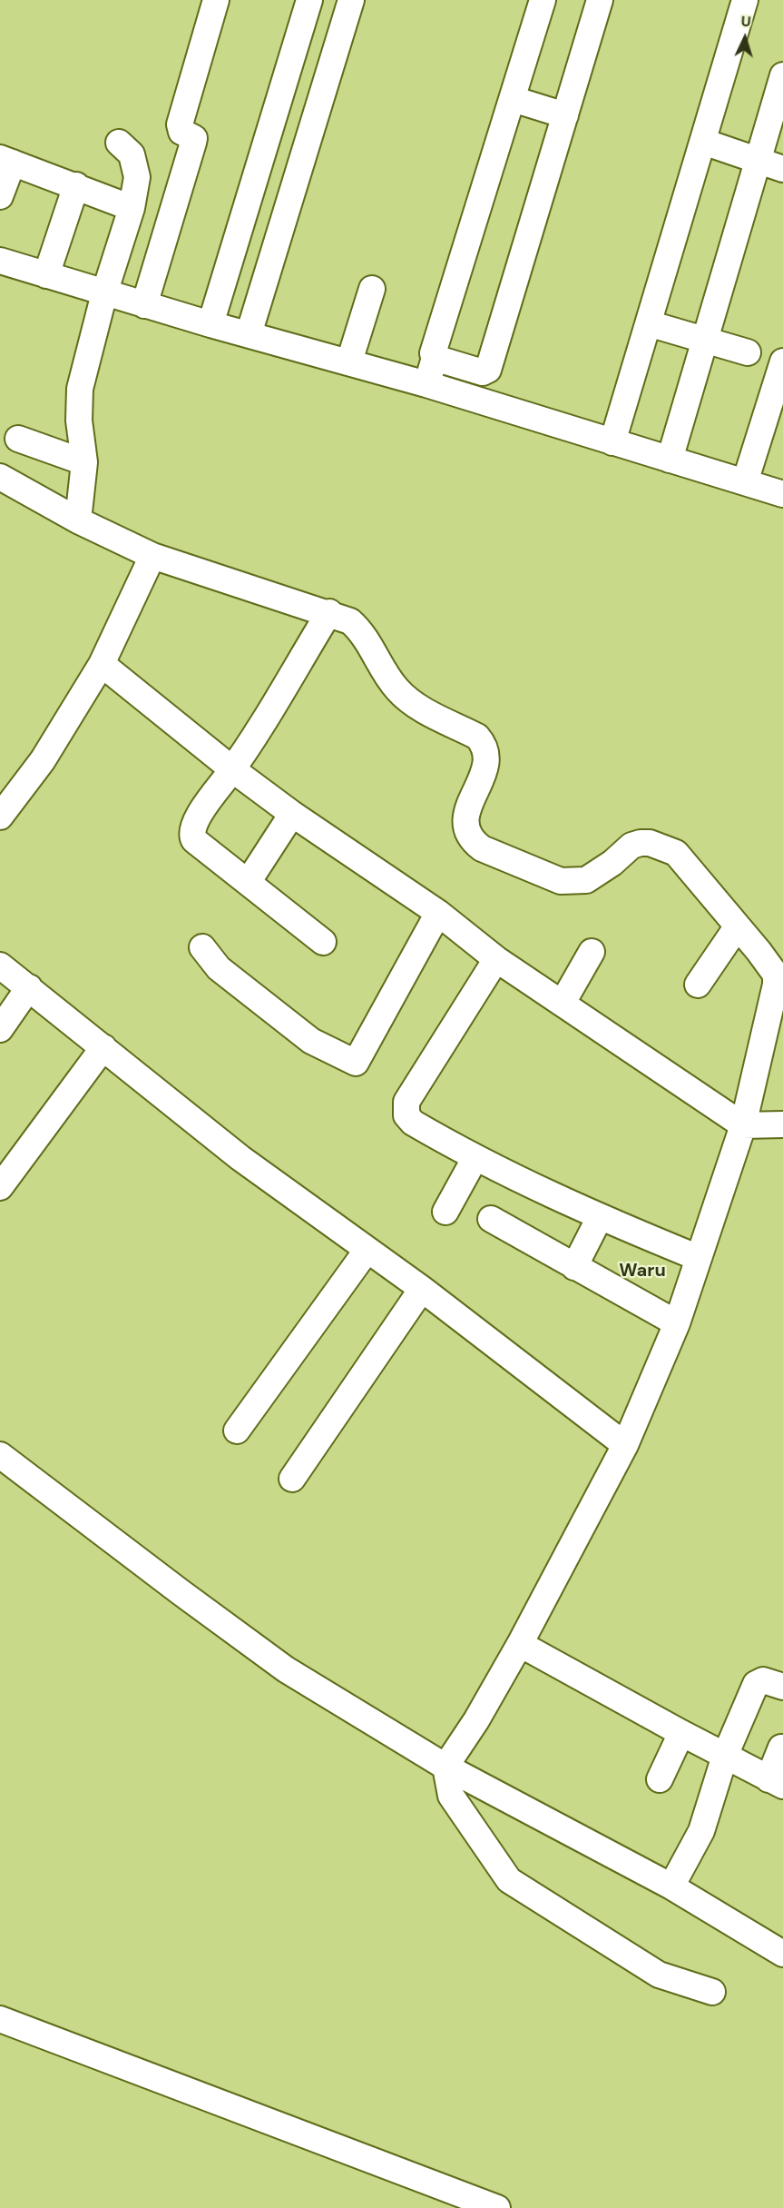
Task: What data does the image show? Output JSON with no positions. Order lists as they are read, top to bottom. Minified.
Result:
{"districts":["Waru"],"north":"top"}
